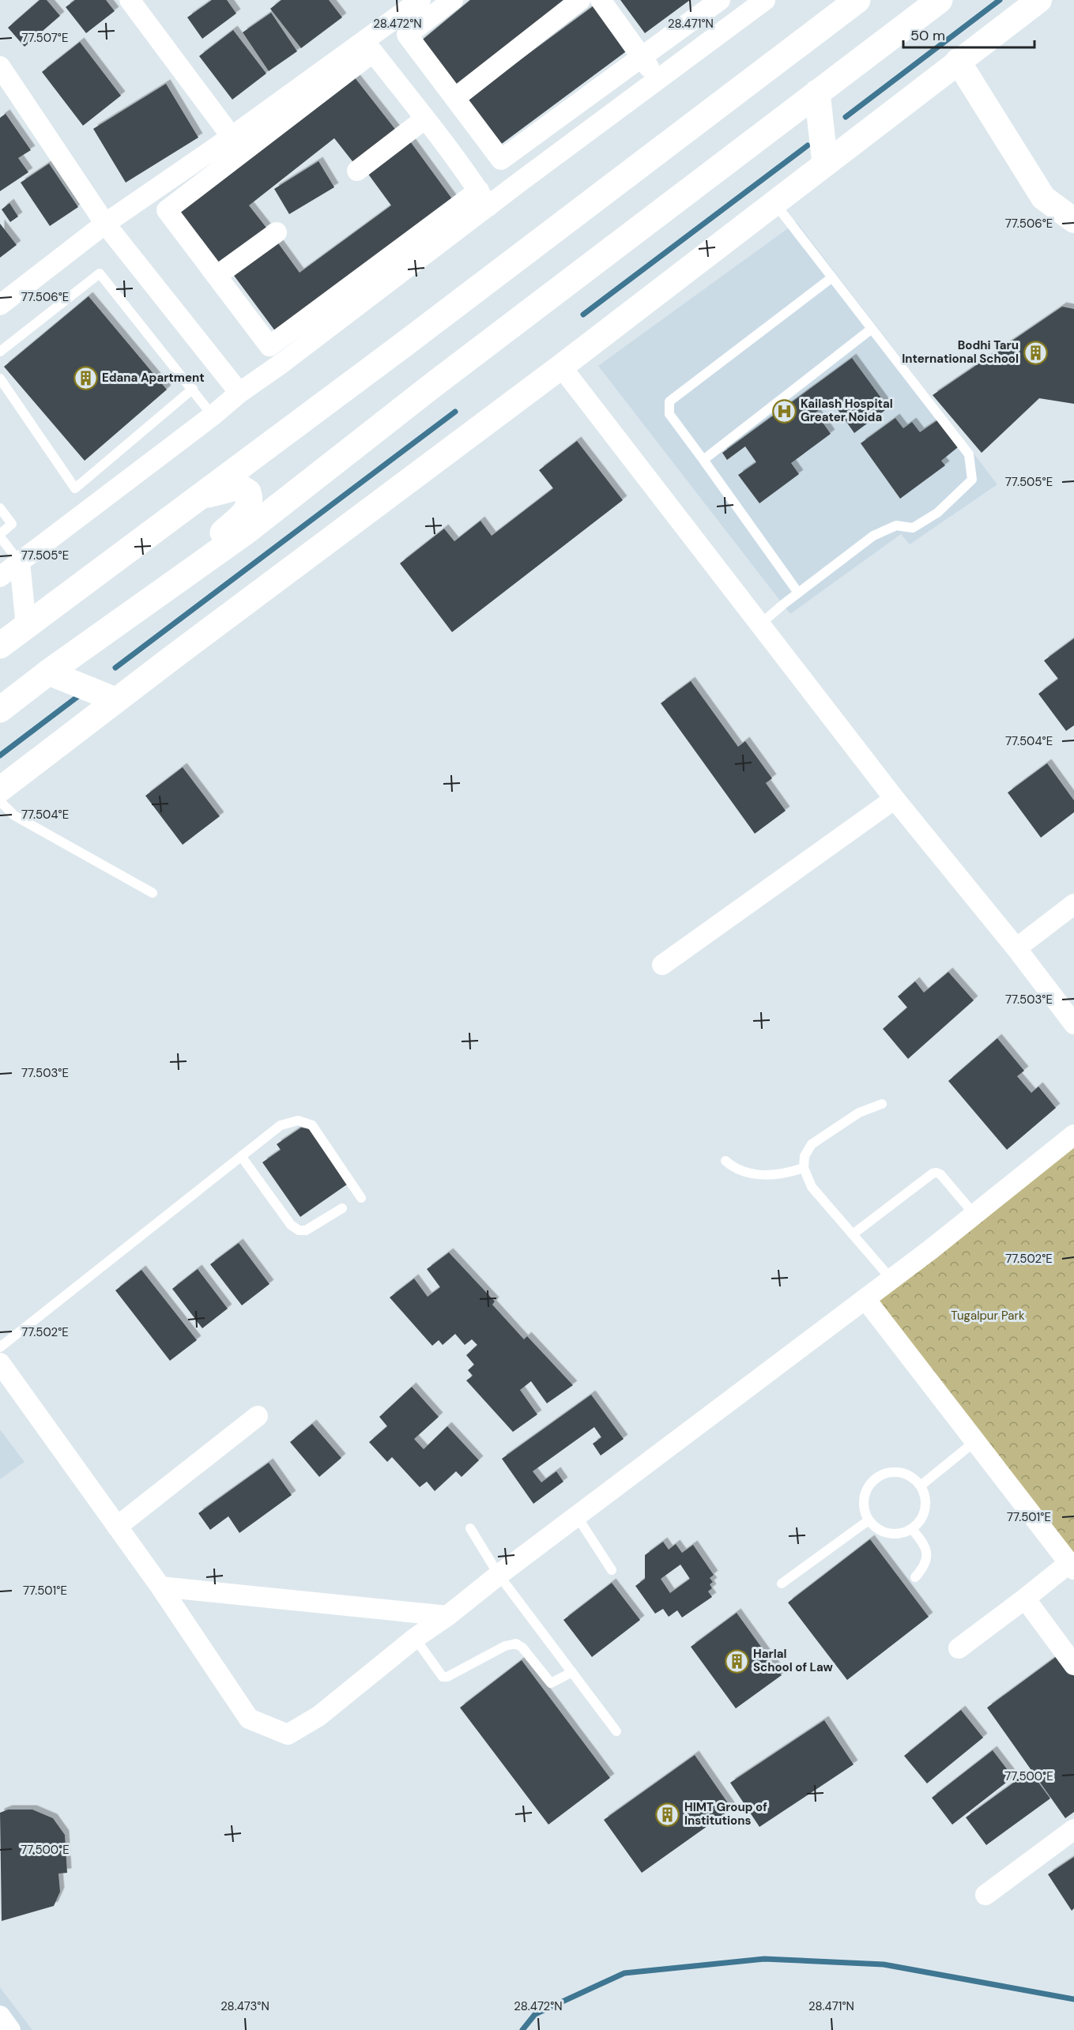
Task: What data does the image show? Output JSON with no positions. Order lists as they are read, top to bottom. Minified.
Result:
{"parks":["Tugalpur Park"],"places":{"building":["Bodhi Taru International School","Edana Apartment","Harlal School of Law","HIMT Group of Institutions"],"hospital":["Kailash Hospital Greater Noida"]},"scale_bar":"50 m","coordinates":["28.472°N","28.471°N","77.507°E","77.506°E","77.505°E","77.504°E","77.503°E","77.502°E","77.501°E","77.500°E","28.473°N"]}
